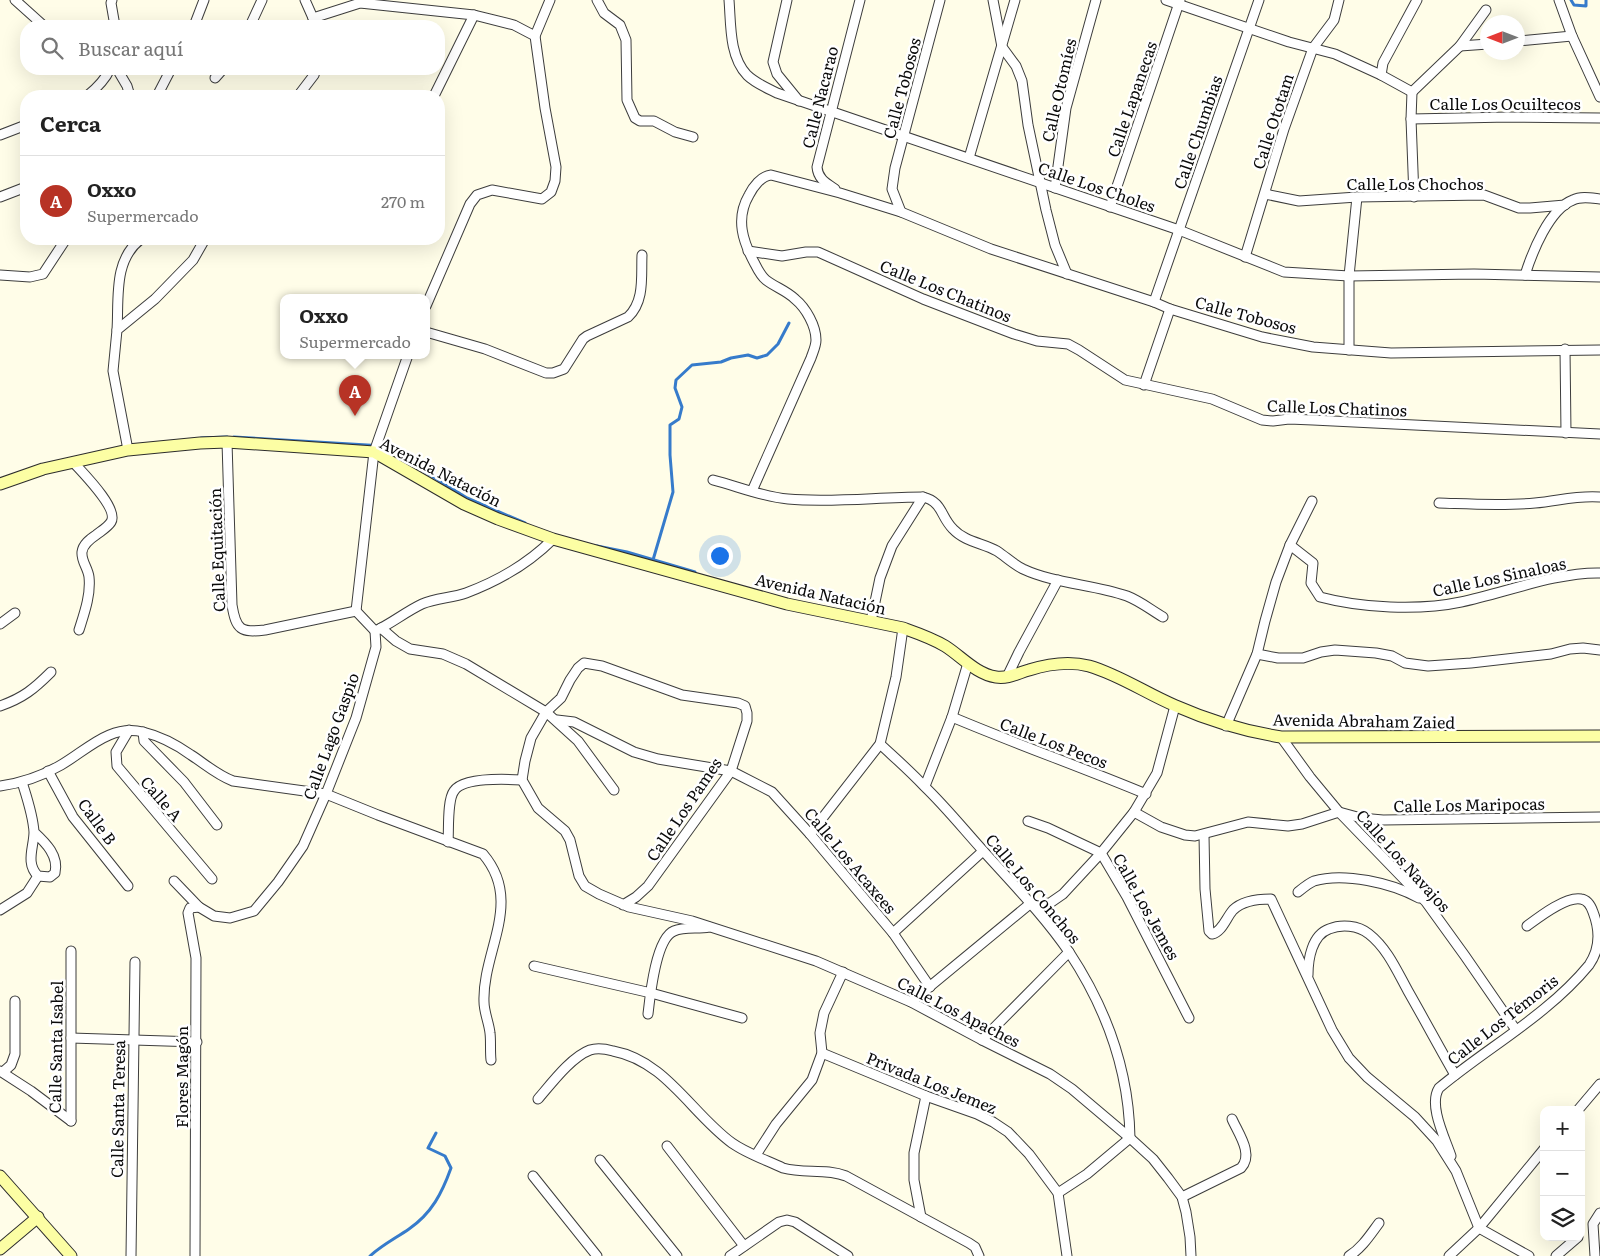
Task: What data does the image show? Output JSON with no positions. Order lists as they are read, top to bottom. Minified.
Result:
{"streets":{"street":["Calle Tobosos","Calle Otomíes","Calle Nacarao","Calle Lapanecas","Calle Los Ocuiltecos","Calle Ototam","Calle Chumbias","Calle Los Chochos","Calle Los Choles","Calle Los Chatinos","Avenida Natación","Calle Equitación","Calle Los Sinaloas","Avenida Abraham Zaied","Calle Lago Gaspio","Calle Los Pecos","Calle A","Calle Los Maripocas","Calle Los Pames","Calle B","Calle Los Acaxees","Calle Los Navajos","Calle Los Conchos","Calle Los Jemes","Calle Los Apaches","Calle Los Témoris","Calle Santa Isabel","Flores Magón","Privada Los Jemez","Calle Santa Teresa"]},"crossings":[["Calle Tobosos","Calle Nacarao"],["Calle Tobosos","Calle Chumbias"],["Calle Tobosos","Calle Los Choles"],["Calle Tobosos","Calle Los Chatinos"],["Calle Otomíes","Calle Los Choles"],["Calle Nacarao","Calle Los Choles"],["Calle Lapanecas","Calle Los Choles"],["Calle Ototam","Calle Los Chochos"],["Calle Ototam","Calle Los Choles"],["Calle Chumbias","Calle Los Choles"],["Avenida Natación","Calle Equitación"],["Avenida Abraham Zaied","Calle Los Navajos"],["Calle Lago Gaspio","Flores Magón"],["Calle Los Maripocas","Calle Los Navajos"],["Calle Los Pames","Calle Los Acaxees"],["Calle Los Pames","Calle Los Apaches"],["Calle Los Navajos","Calle Los Témoris"],["Calle Los Conchos","Calle Los Apaches"]],"north":"left","page":{"search":"Buscar aquí","heading":"Cerca","list":[{"mark":"A","name":"Oxxo","note":"Supermercado","value":"270 m"}],"popup":["Oxxo","Supermercado"],"pins":"A","map_buttons":["+","−"]}}
